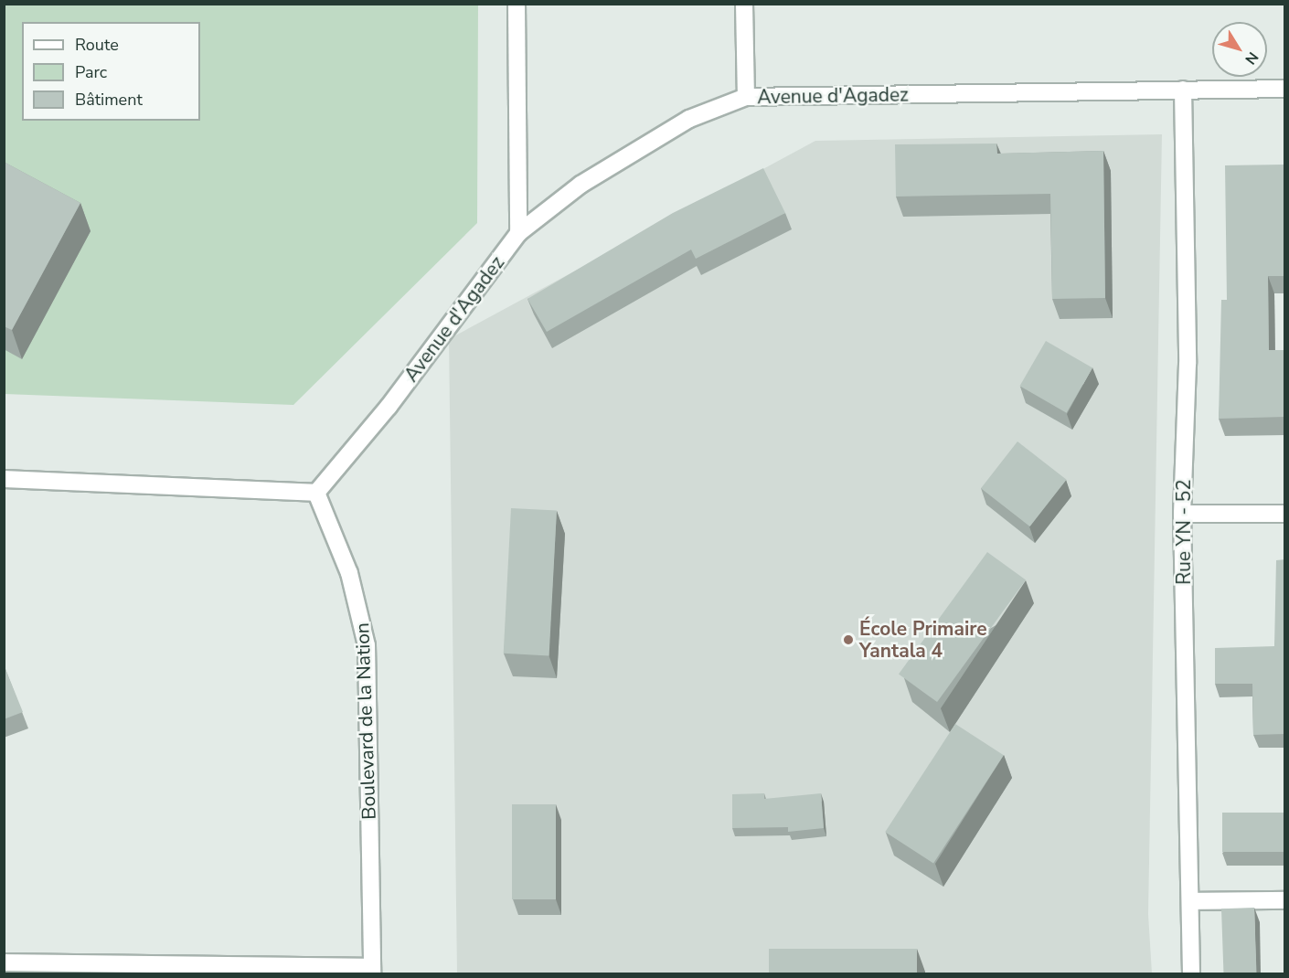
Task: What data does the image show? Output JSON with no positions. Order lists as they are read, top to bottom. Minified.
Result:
{"streets":{"street":["Avenue d'Agadez","Rue YN - 52","Boulevard de la Nation"]},"crossings":[["Avenue d'Agadez","Rue YN - 52"],["Avenue d'Agadez","Boulevard de la Nation"]],"places":["École Primaire Yantala 4"],"legend":["Route","Parc","Bâtiment"],"north":"bottom right"}
